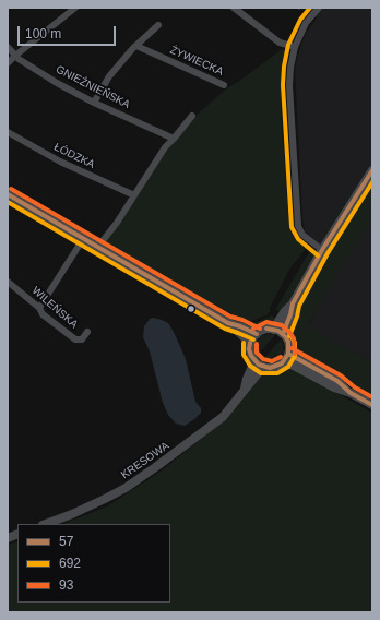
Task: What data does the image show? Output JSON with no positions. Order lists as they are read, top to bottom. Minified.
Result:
{"streets":{"street":["ŻYWIECKA","GNIEŹNIEŃSKA","ŁÓDZKA","WILEŃSKA","KRESOWA"]},"lines":["transit line 692","transit line 57","transit line 93"],"legend":["57","692","93"],"scale_bar":"100 m"}
